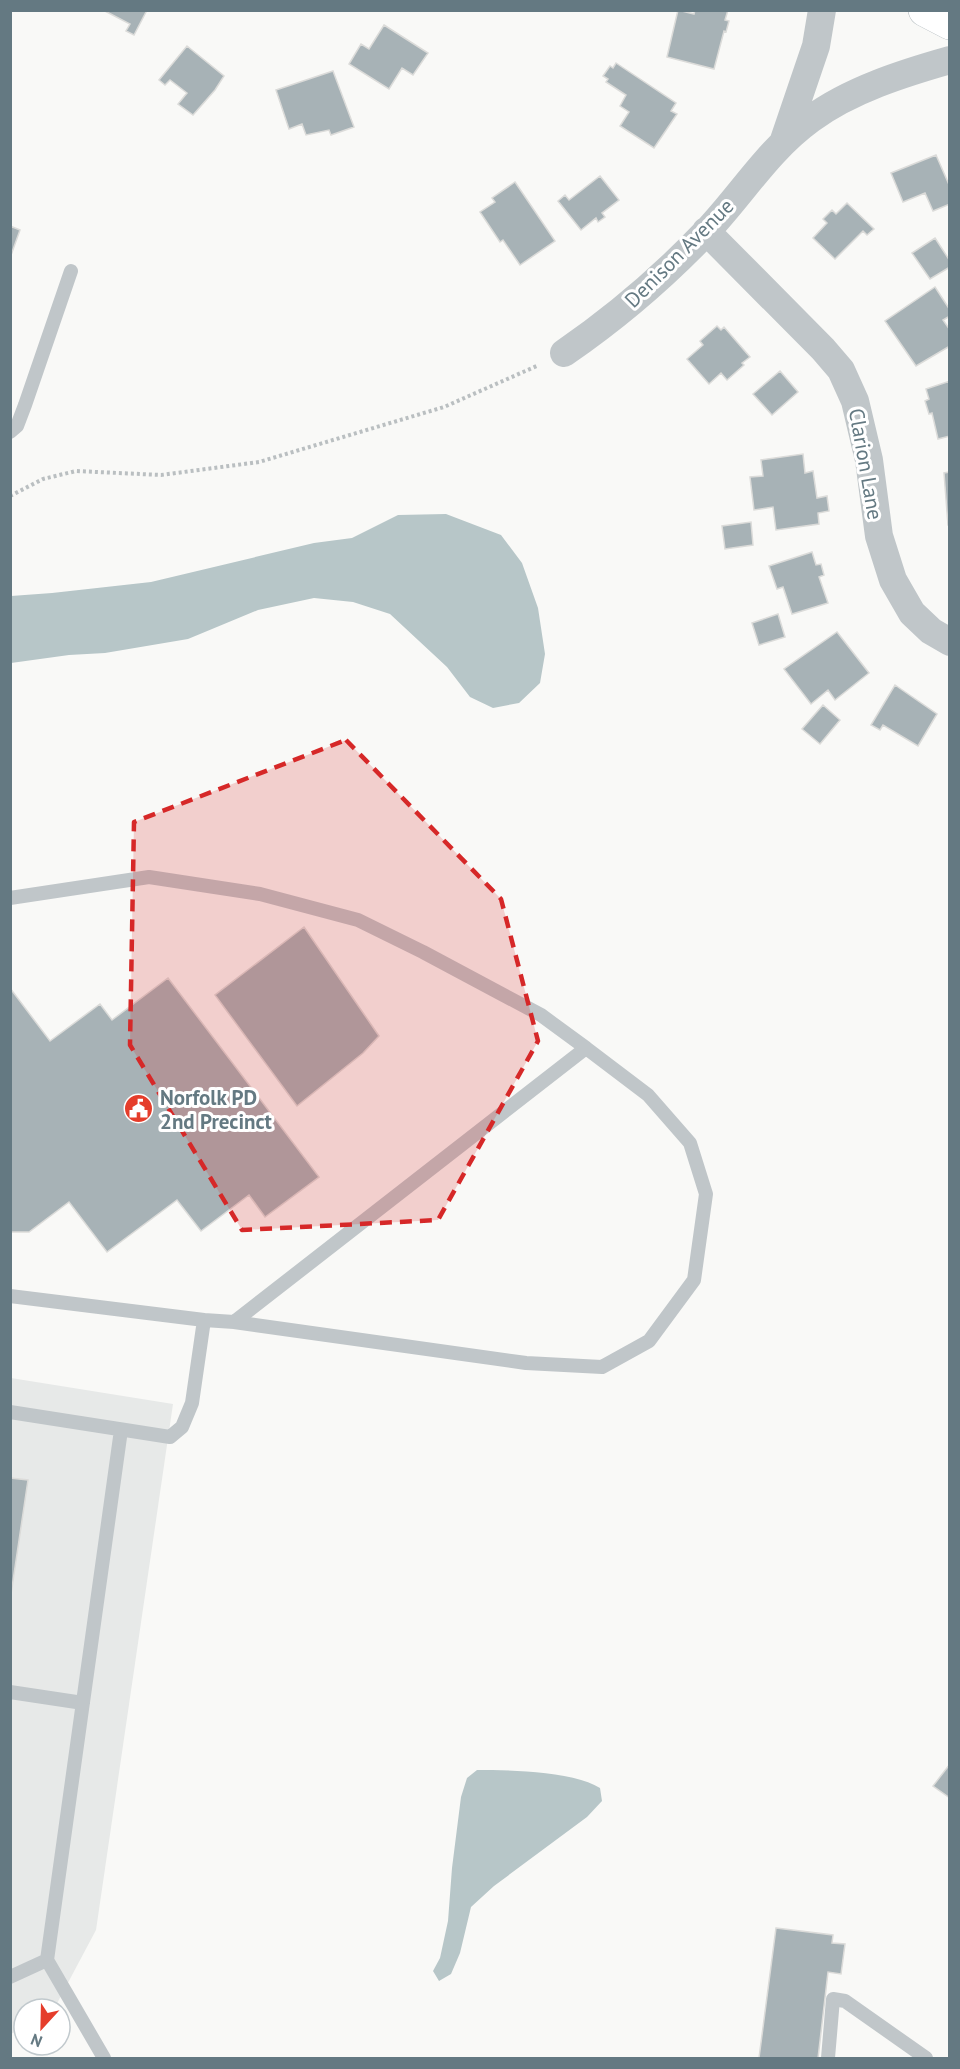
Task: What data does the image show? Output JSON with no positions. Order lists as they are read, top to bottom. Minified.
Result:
{"streets":{"street":["Denison Avenue","Clarion Lane"]},"crossings":[["Denison Avenue","Clarion Lane"]],"places":{"public building":["Norfolk PD 2nd Precinct"]},"north":"bottom"}
